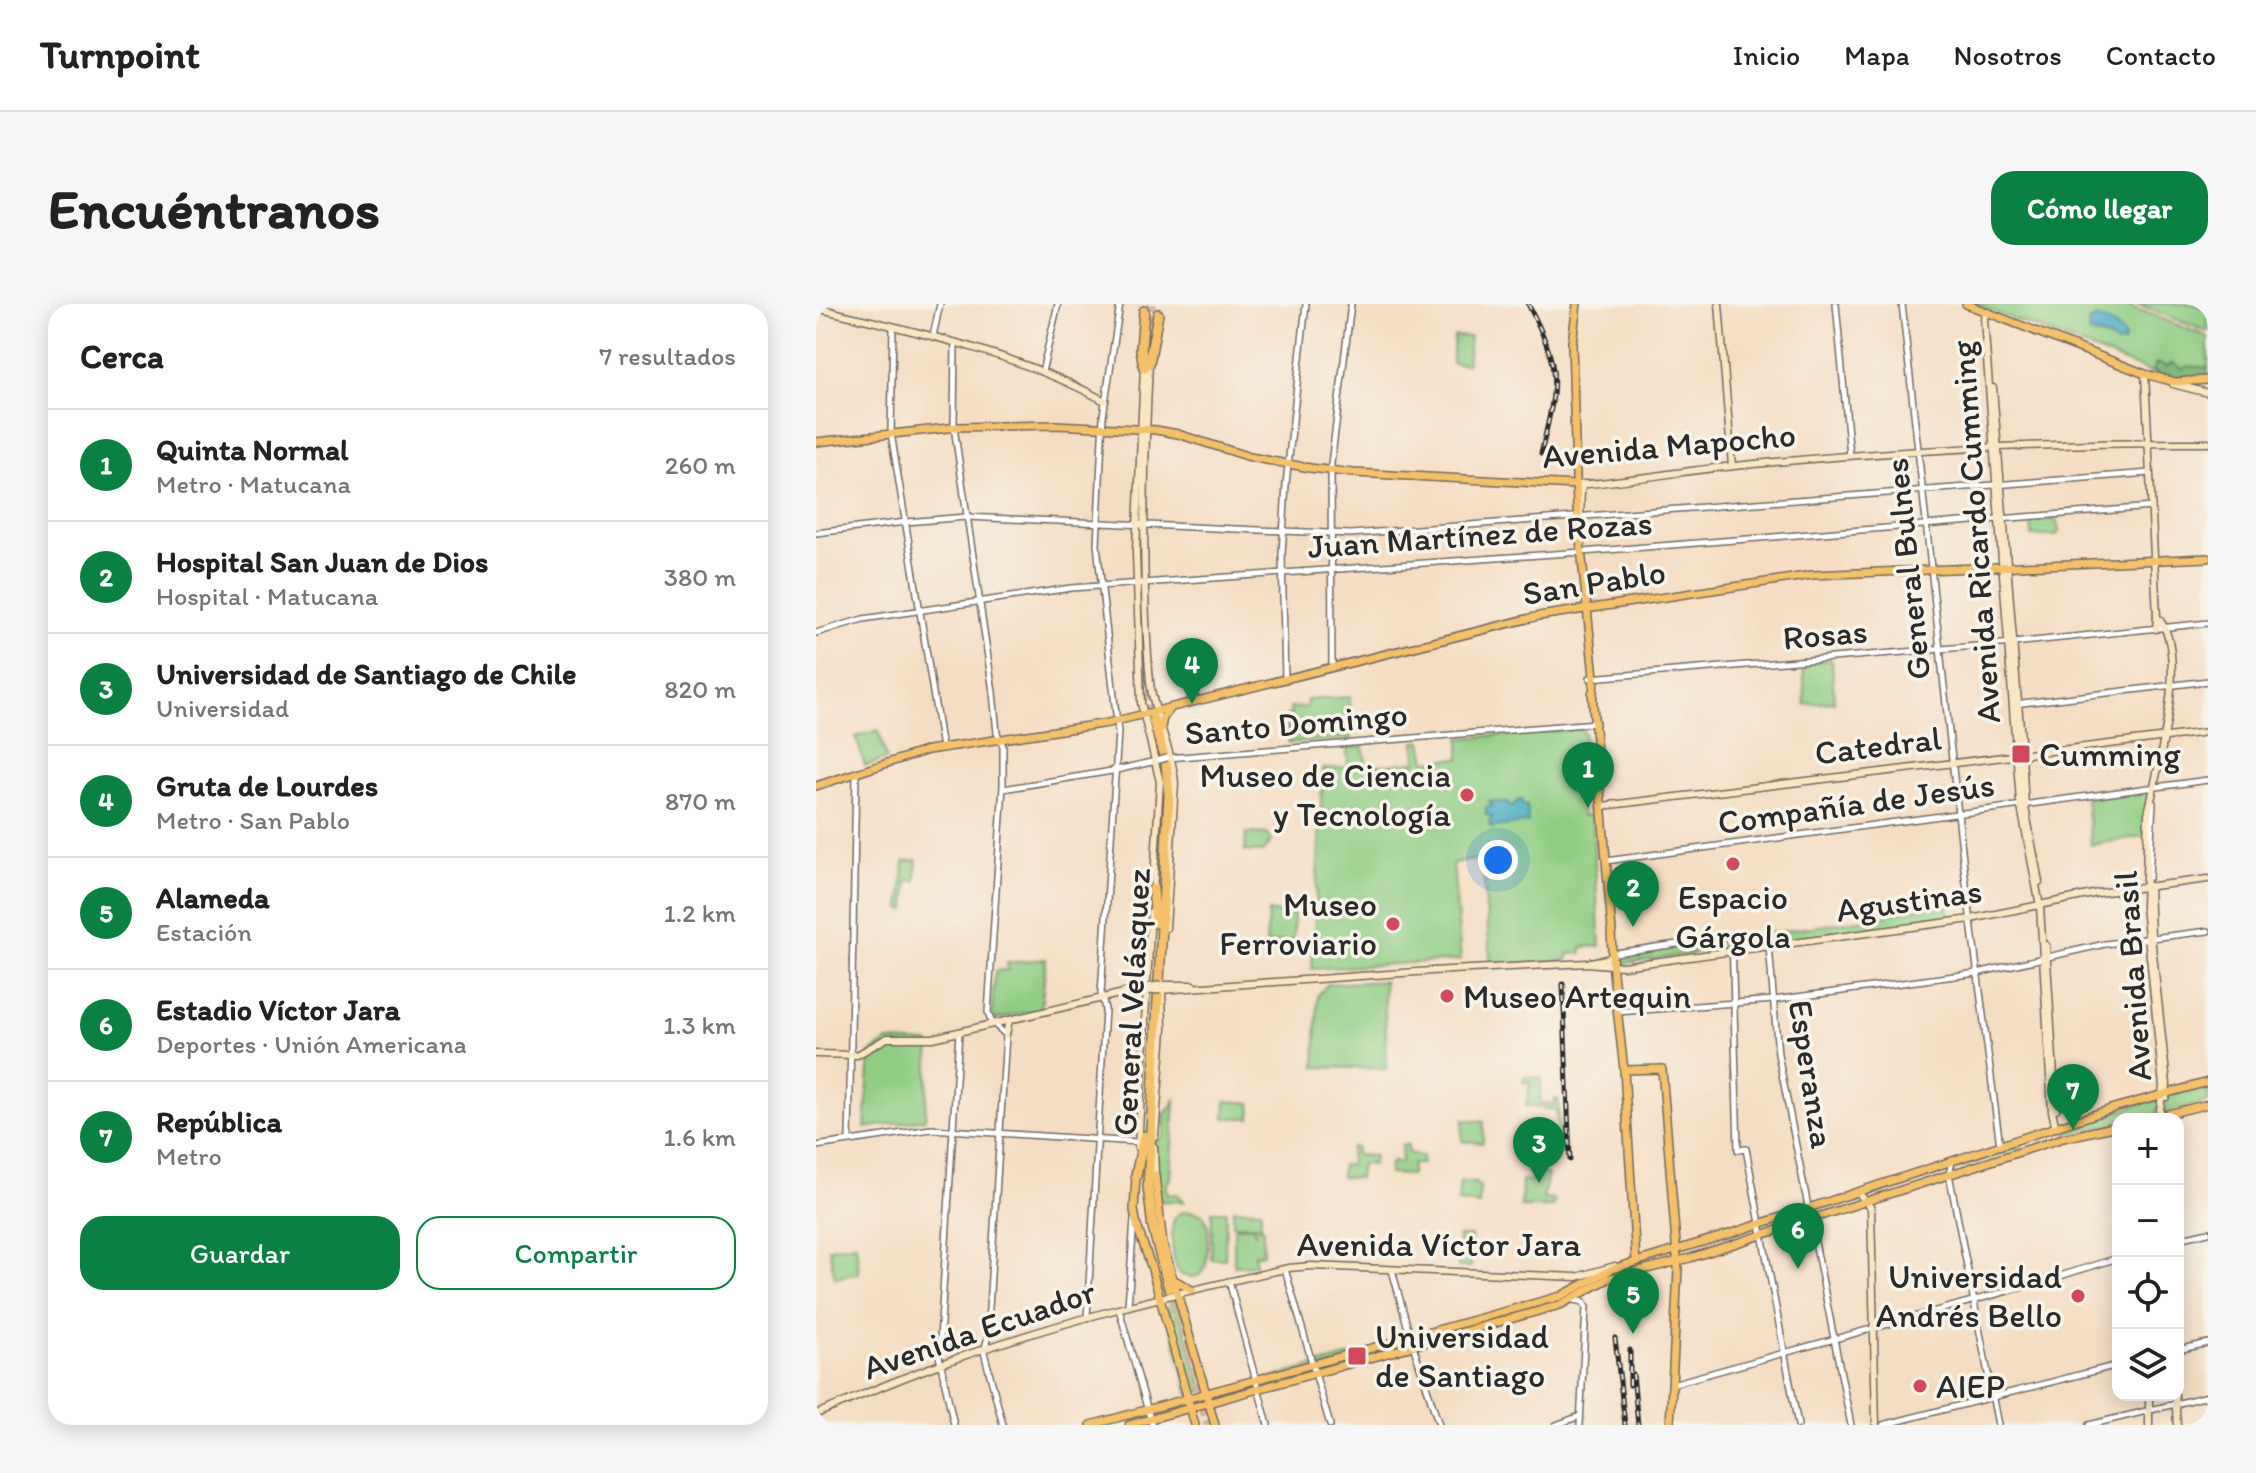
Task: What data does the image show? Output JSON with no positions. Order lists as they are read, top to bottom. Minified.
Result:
{"streets":{"highway":["General Velásquez"],"main road":["Avenida Mapocho","Avenida Ricardo Cumming","San Pablo","Catedral","Agustinas","Avenida Brasil","Avenida Víctor Jara","Avenida Ecuador"],"street":["Juan Martínez de Rozas","General Bulnes","Rosas","Santo Domingo","Compañía de Jesús","Esperanza"]},"crossings":[["Avenida Mapocho","Avenida Ricardo Cumming"],["Avenida Mapocho","General Bulnes"],["Avenida Ricardo Cumming","Juan Martínez de Rozas"],["Avenida Ricardo Cumming","San Pablo"],["Avenida Ricardo Cumming","Rosas"],["Avenida Ricardo Cumming","Catedral"],["Avenida Ricardo Cumming","Compañía de Jesús"],["Avenida Ricardo Cumming","Agustinas"],["Juan Martínez de Rozas","General Bulnes"],["General Bulnes","San Pablo"],["General Bulnes","Rosas"],["General Bulnes","Catedral"],["General Bulnes","Compañía de Jesús"],["General Bulnes","Agustinas"],["San Pablo","General Velásquez"],["Rosas","Avenida Brasil"],["Catedral","Avenida Brasil"],["Compañía de Jesús","Avenida Brasil"],["Agustinas","Avenida Brasil"],["Agustinas","Esperanza"],["General Velásquez","Avenida Víctor Jara"],["General Velásquez","Avenida Ecuador"],["Avenida Víctor Jara","Avenida Ecuador"]],"places":{"transit":["Cumming","Universidad de Santiago"],"other":["Museo de Ciencia y Tecnología","Espacio Gárgola","Museo Ferroviario","Museo Artequin","Universidad Andrés Bello","AIEP"]},"page":{"header":"Turnpoint","nav":["Inicio","Mapa","Nosotros","Contacto"],"buttons":["Cómo llegar",["Guardar","Compartir"]],"title":"Encuéntranos","heading":["Cerca","7 resultados"],"list":[{"mark":"1","name":"Quinta Normal","note":"Metro · Matucana","value":"260 m"},{"mark":"2","name":"Hospital San Juan de Dios","note":"Hospital · Matucana","value":"380 m"},{"mark":"3","name":"Universidad de Santiago de Chile","note":"Universidad","value":"820 m"},{"mark":"4","name":"Gruta de Lourdes","note":"Metro · San Pablo","value":"870 m"},{"mark":"5","name":"Alameda","note":"Estación","value":"1.2 km"},{"mark":"6","name":"Estadio Víctor Jara","note":"Deportes · Unión Americana","value":"1.3 km"},{"mark":"7","name":"República","note":"Metro","value":"1.6 km"}],"pins":["4","1","2","7","3","6","5"],"map_buttons":["+","−"]}}
